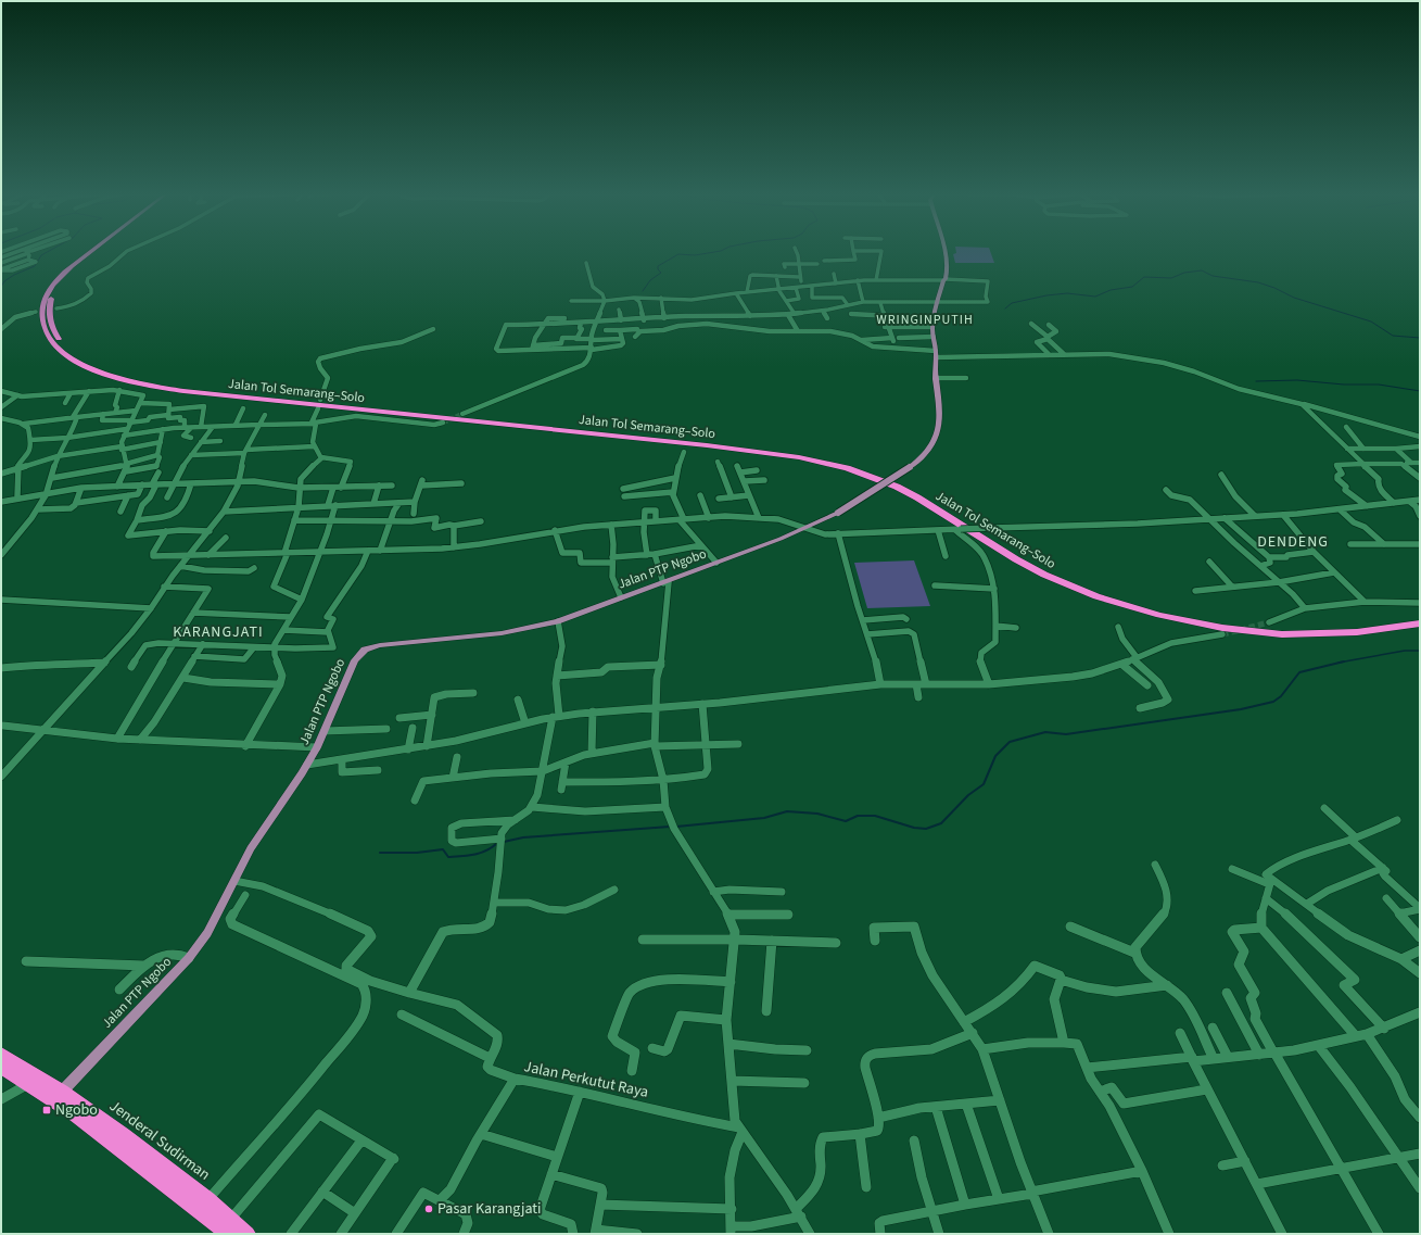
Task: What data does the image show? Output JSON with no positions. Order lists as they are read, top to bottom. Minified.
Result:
{"streets":{"highway":["Jalan Tol Semarang–Solo","Jenderal Sudirman"],"main road":["Jalan PTP Ngobo"],"street":["Jalan Perkutut Raya"]},"crossings":[["Jalan PTP Ngobo","Jenderal Sudirman"]],"districts":["WRINGINPUTIH","DENDENG","KARANGJATI"],"places":{"transit":["Ngobo"],"other":["Pasar Karangjati"]}}
